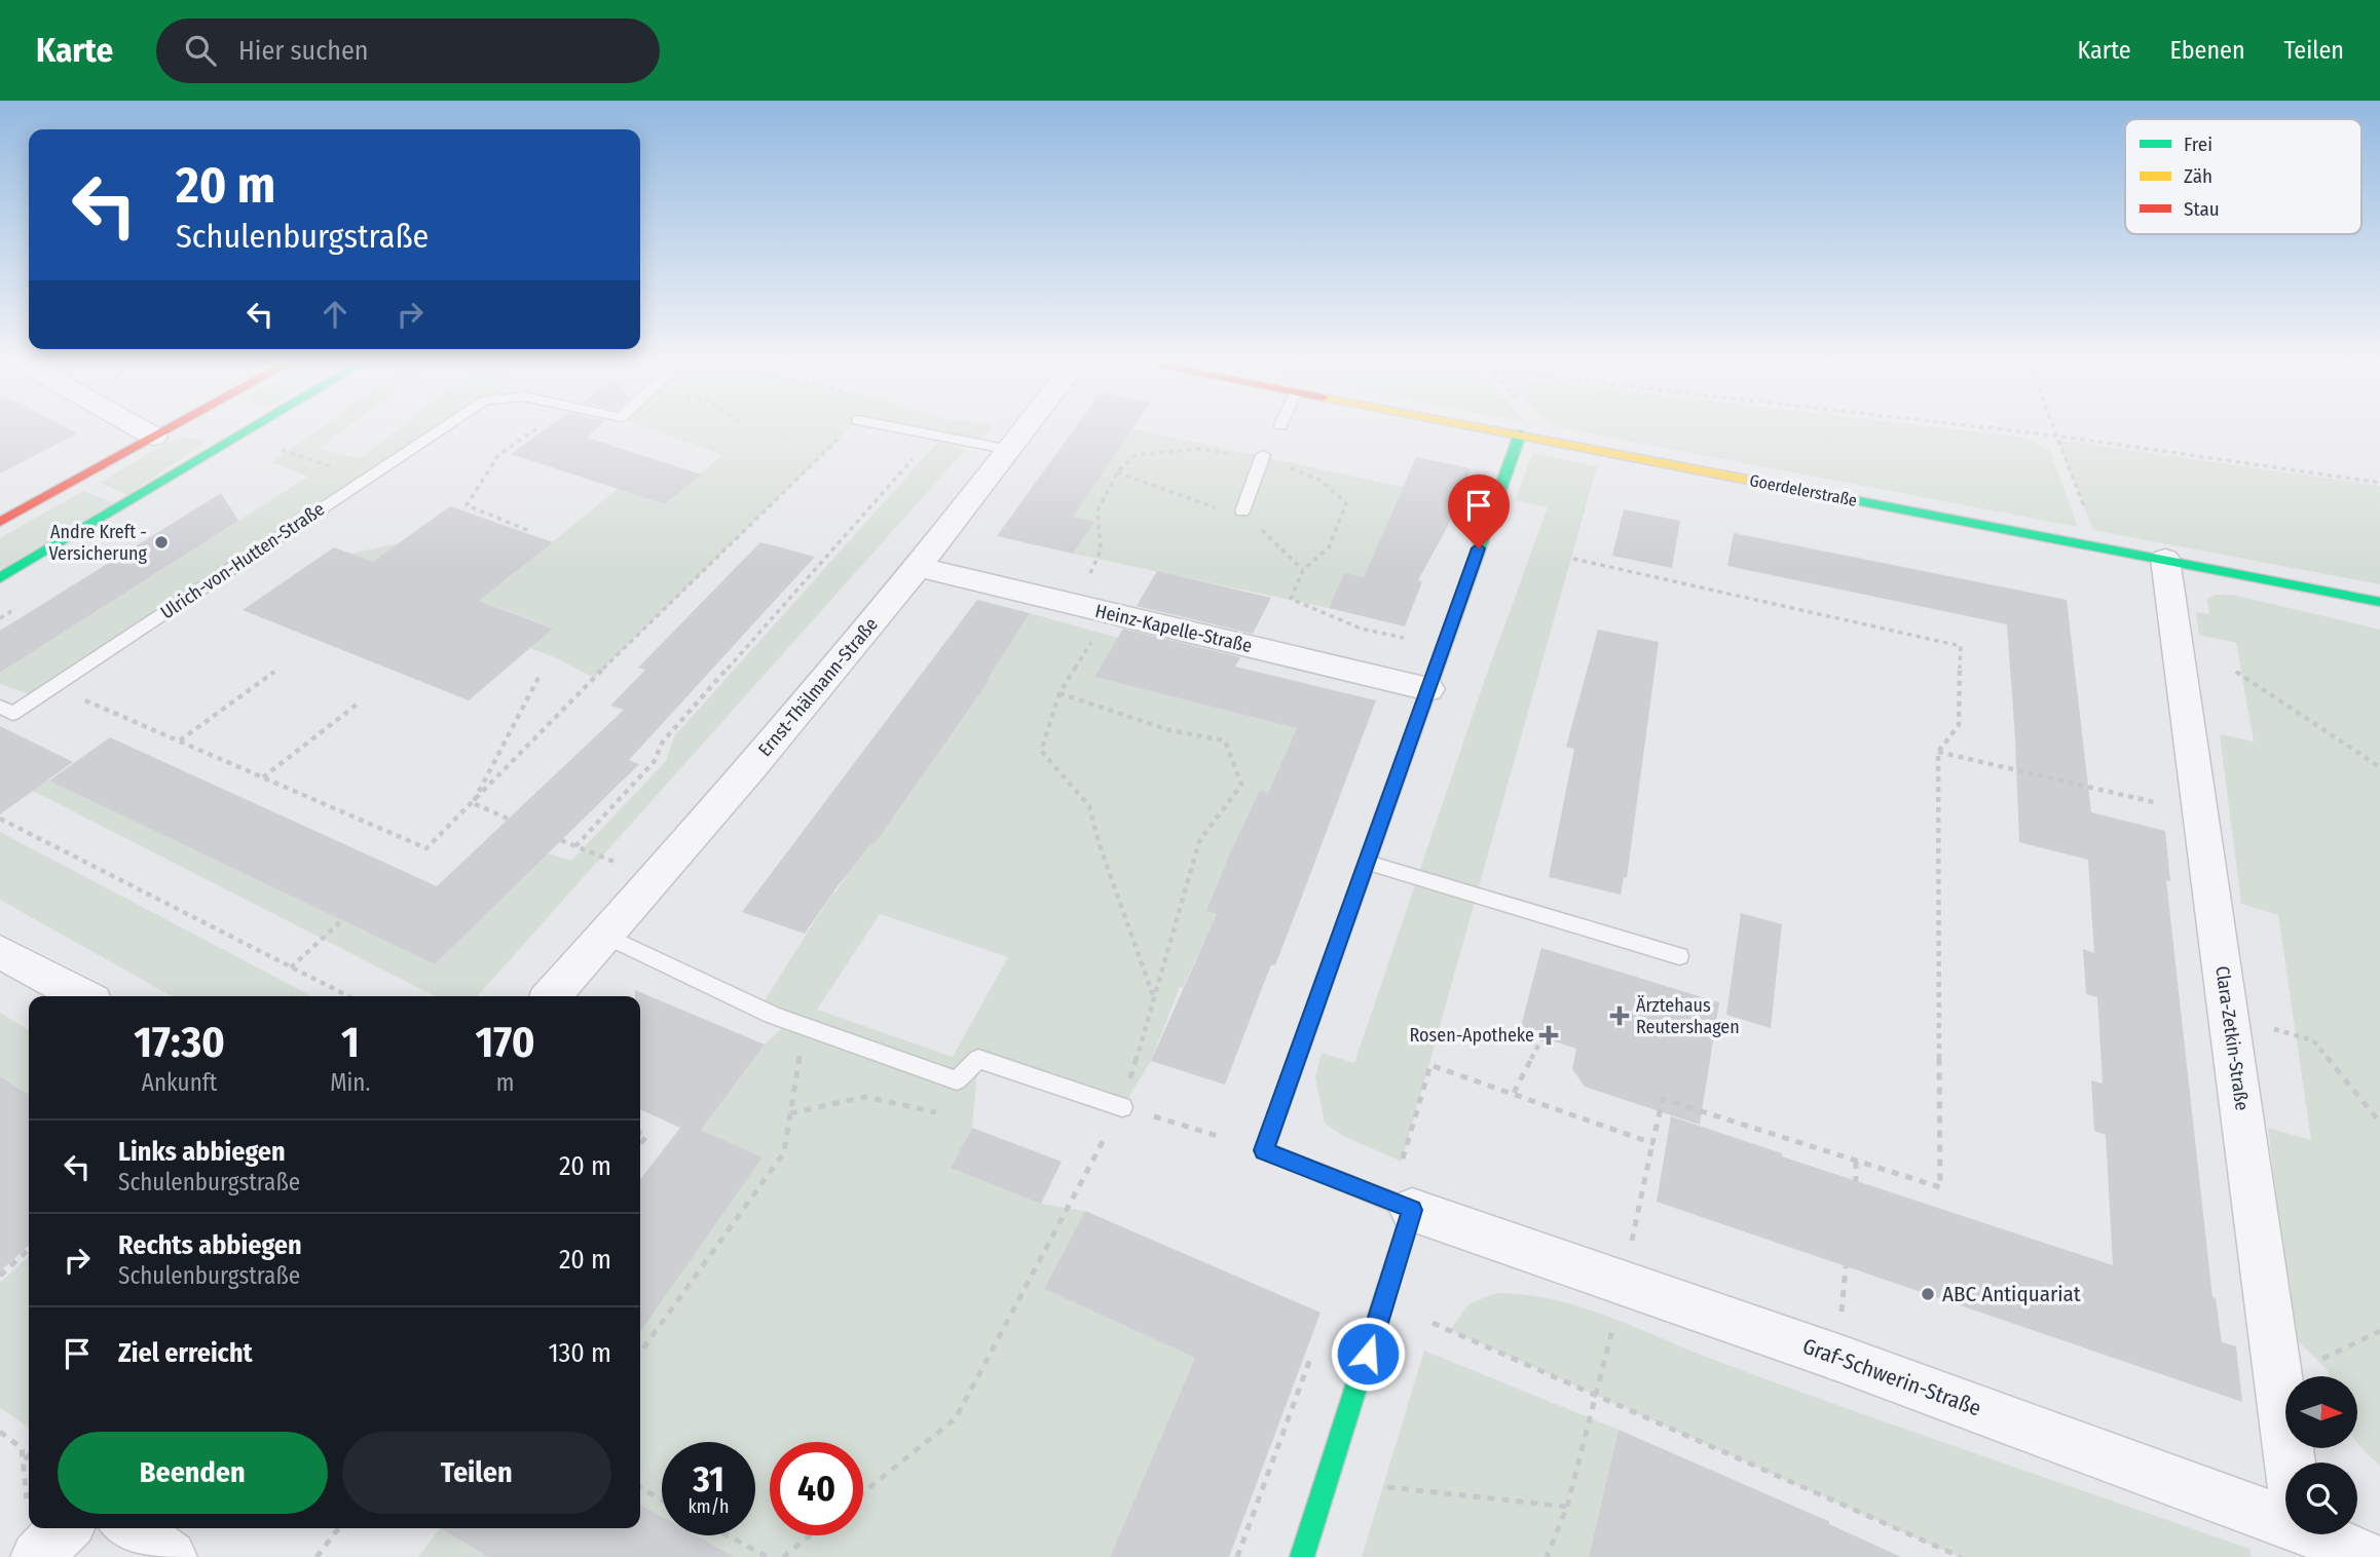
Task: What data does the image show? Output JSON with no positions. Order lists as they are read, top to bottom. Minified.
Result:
{"streets":{"street":["Goerdelerstraße","Heinz-Kapelle-Straße","Ernst-Thälmann-Straße","Clara-Zetkin-Straße","Graf-Schwerin-Straße"],"lane":["Ulrich-von-Hutten-Straße"]},"crossings":[["Goerdelerstraße","Clara-Zetkin-Straße"],["Heinz-Kapelle-Straße","Ernst-Thälmann-Straße"]],"places":{"other":["Andre Kreft - Versicherung","ABC Antiquariat"],"health":["Ärztehaus Reutershagen","Rosen-Apotheke"]},"legend":["Frei","Zäh","Stau"],"north":"right","page":{"header":"Karte","search":"Hier suchen","nav":["Karte","Ebenen","Teilen"],"turn":["20 m","Schulenburgstraße"],"eta":["17:30","Ankunft","1","Min.","170","m"],"list":[{"name":"Links abbiegen","note":"Schulenburgstraße","value":"20 m"},{"name":"Rechts abbiegen","note":"Schulenburgstraße","value":"20 m"},{"name":"Ziel erreicht","value":"130 m"}],"buttons":["Beenden","Teilen"],"speed":"31 km/h","limit":"40"}}
